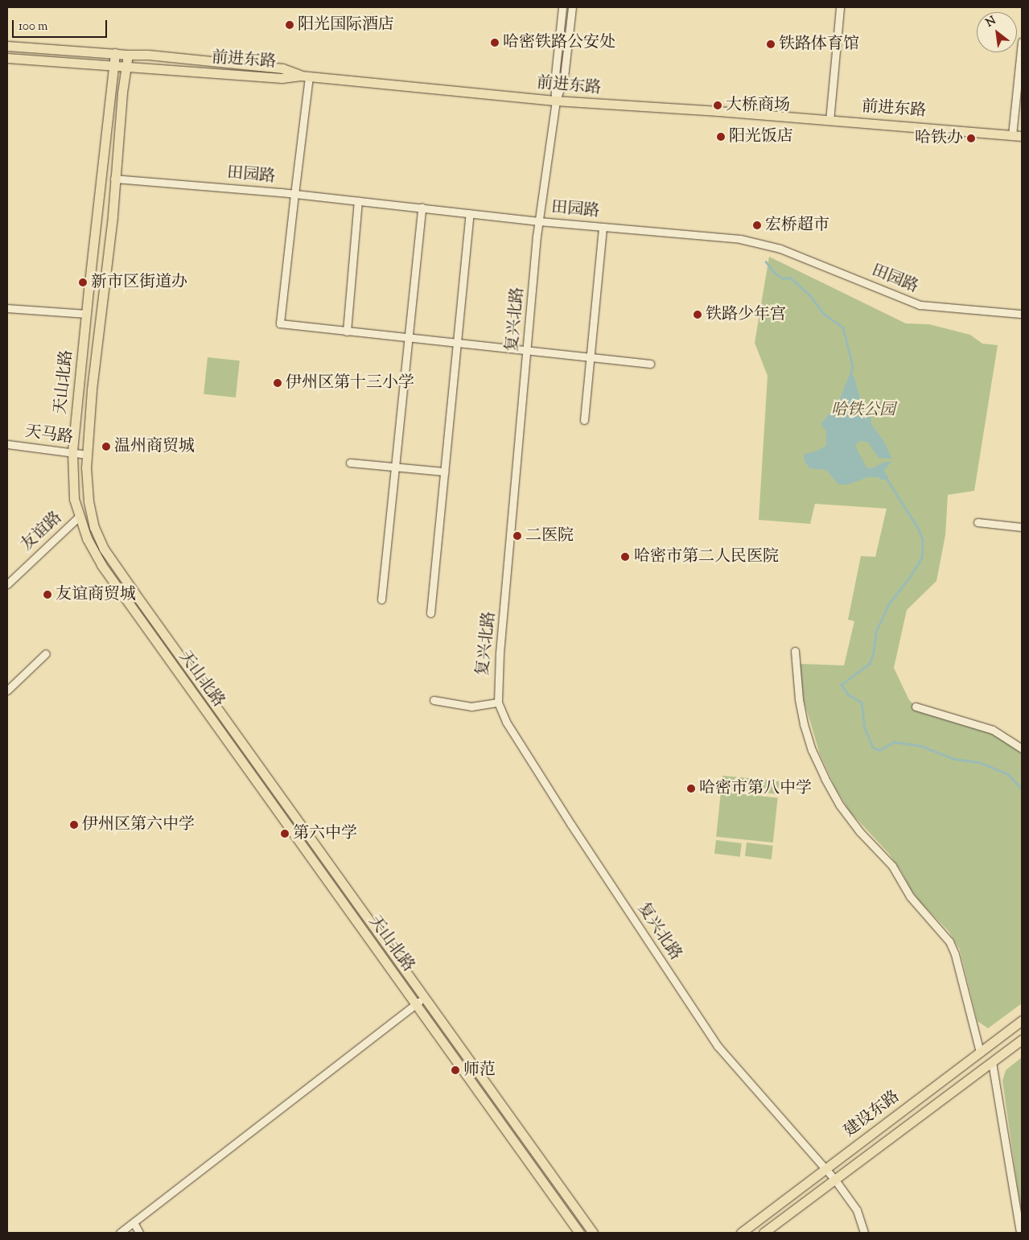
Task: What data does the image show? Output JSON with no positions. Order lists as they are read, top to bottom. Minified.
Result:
{"streets":{"main road":["前进东路","天山北路","建设东路"],"street":["田园路","复兴北路","天马路","友谊路"]},"crossings":[["前进东路","复兴北路"],["前进东路","天山北路"],["田园路","复兴北路"],["复兴北路","建设东路"],["天山北路","天马路"],["天山北路","友谊路"]],"parks":["哈铁公园"],"places":["阳光国际酒店","哈密铁路公安处","铁路体育馆","大桥商场","阳光饭店","哈铁办","宏桥超市","新市区街道办","铁路少年宫","伊州区第十三小学","温州商贸城","二医院","哈密市第二人民医院","友谊商贸城","哈密市第八中学","伊州区第六中学","第六中学","师范"],"scale_bar":"100 m","north":"top left"}
